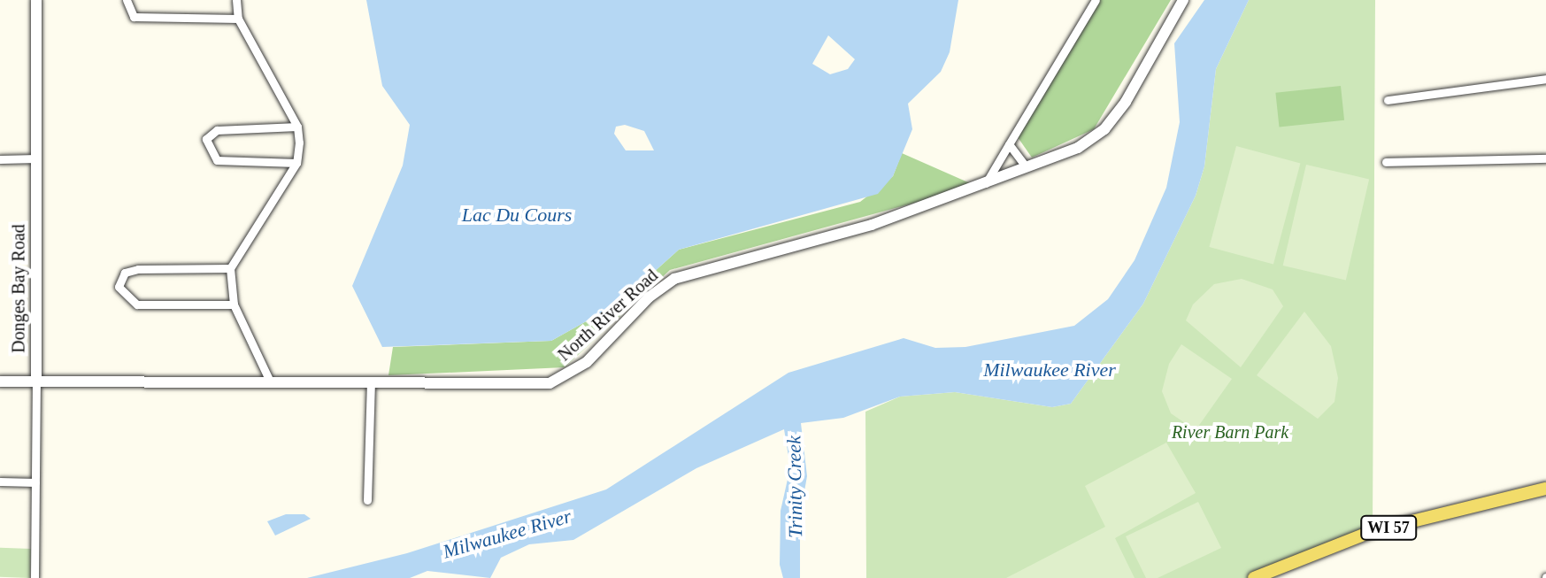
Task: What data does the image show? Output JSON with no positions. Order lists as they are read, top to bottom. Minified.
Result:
{"streets":{"main road":["WI 57"],"street":["Donges Bay Road","North River Road"]},"crossings":[["Donges Bay Road","North River Road"]],"water":["Lac Du Cours","Milwaukee River","Trinity Creek"],"parks":["River Barn Park"]}
